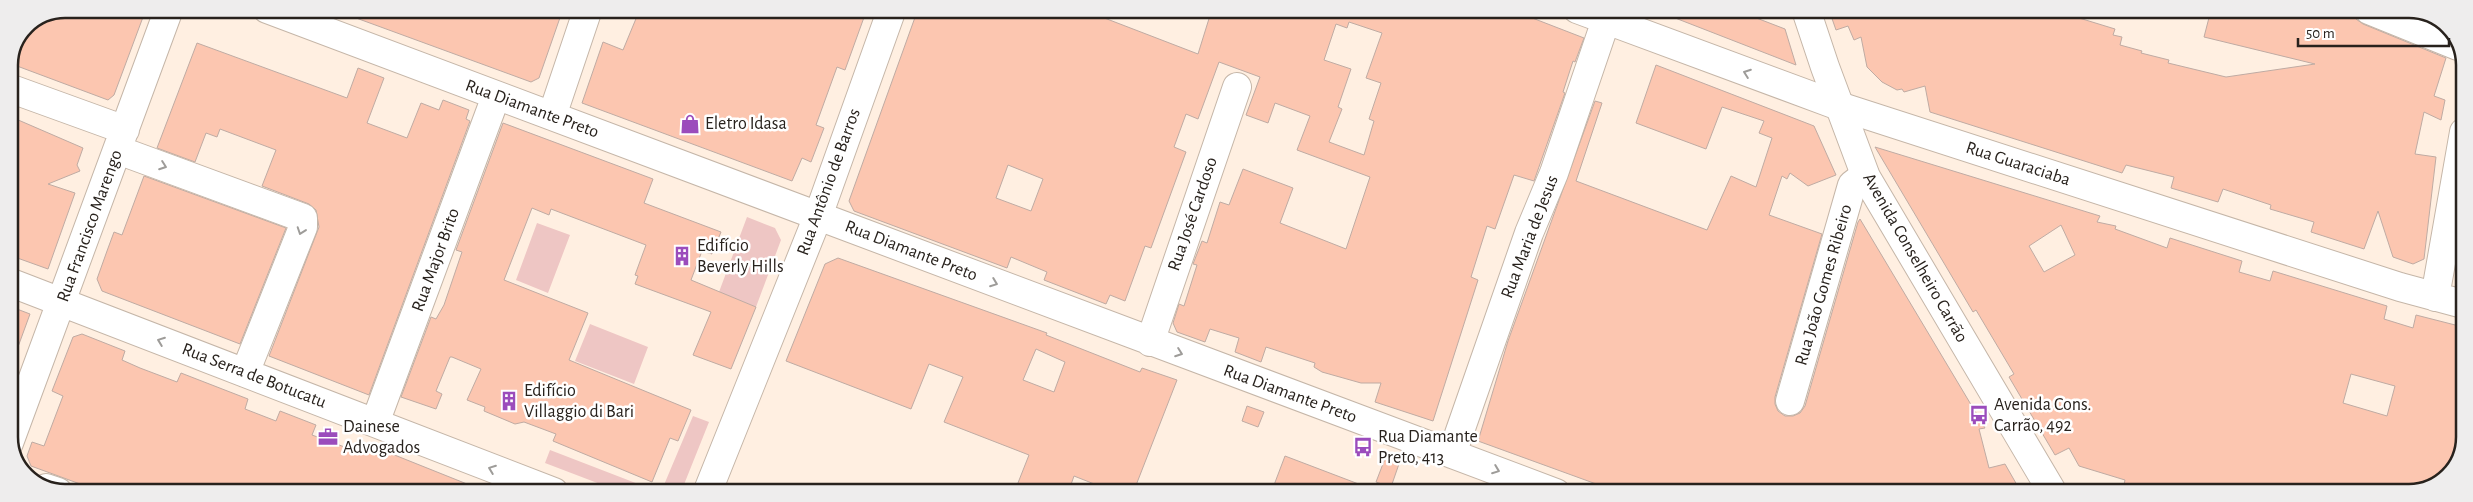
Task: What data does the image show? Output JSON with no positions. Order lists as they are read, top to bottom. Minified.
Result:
{"streets":{"street":["Rua Diamante Preto","Rua Guaraciaba","Rua Antônio de Barros","Rua José Cardoso","Rua Francisco Marengo","Rua Maria de Jesus","Avenida Conselheiro Carrão","Rua Major Brito","Rua João Gomes Ribeiro","Rua Serra de Botucatu"]},"crossings":[["Rua Diamante Preto","Rua Antônio de Barros"],["Rua Diamante Preto","Rua José Cardoso"],["Rua Diamante Preto","Rua Maria de Jesus"],["Rua Diamante Preto","Rua Major Brito"],["Rua Guaraciaba","Rua Maria de Jesus"],["Rua Guaraciaba","Avenida Conselheiro Carrão"],["Rua Francisco Marengo","Rua Serra de Botucatu"],["Avenida Conselheiro Carrão","Rua João Gomes Ribeiro"],["Rua Major Brito","Rua Serra de Botucatu"]],"one_way":["Rua Diamante Preto","Rua Serra de Botucatu"],"places":{"shop":["Eletro Idasa"],"building":["Edifício Beverly Hills","Edifício Villaggio di Bari"],"bus stop":["Avenida Cons. Carrão, 492","Rua Diamante Preto, 413"],"office":["Dainese Advogados"]},"scale_bar":"50 m"}
